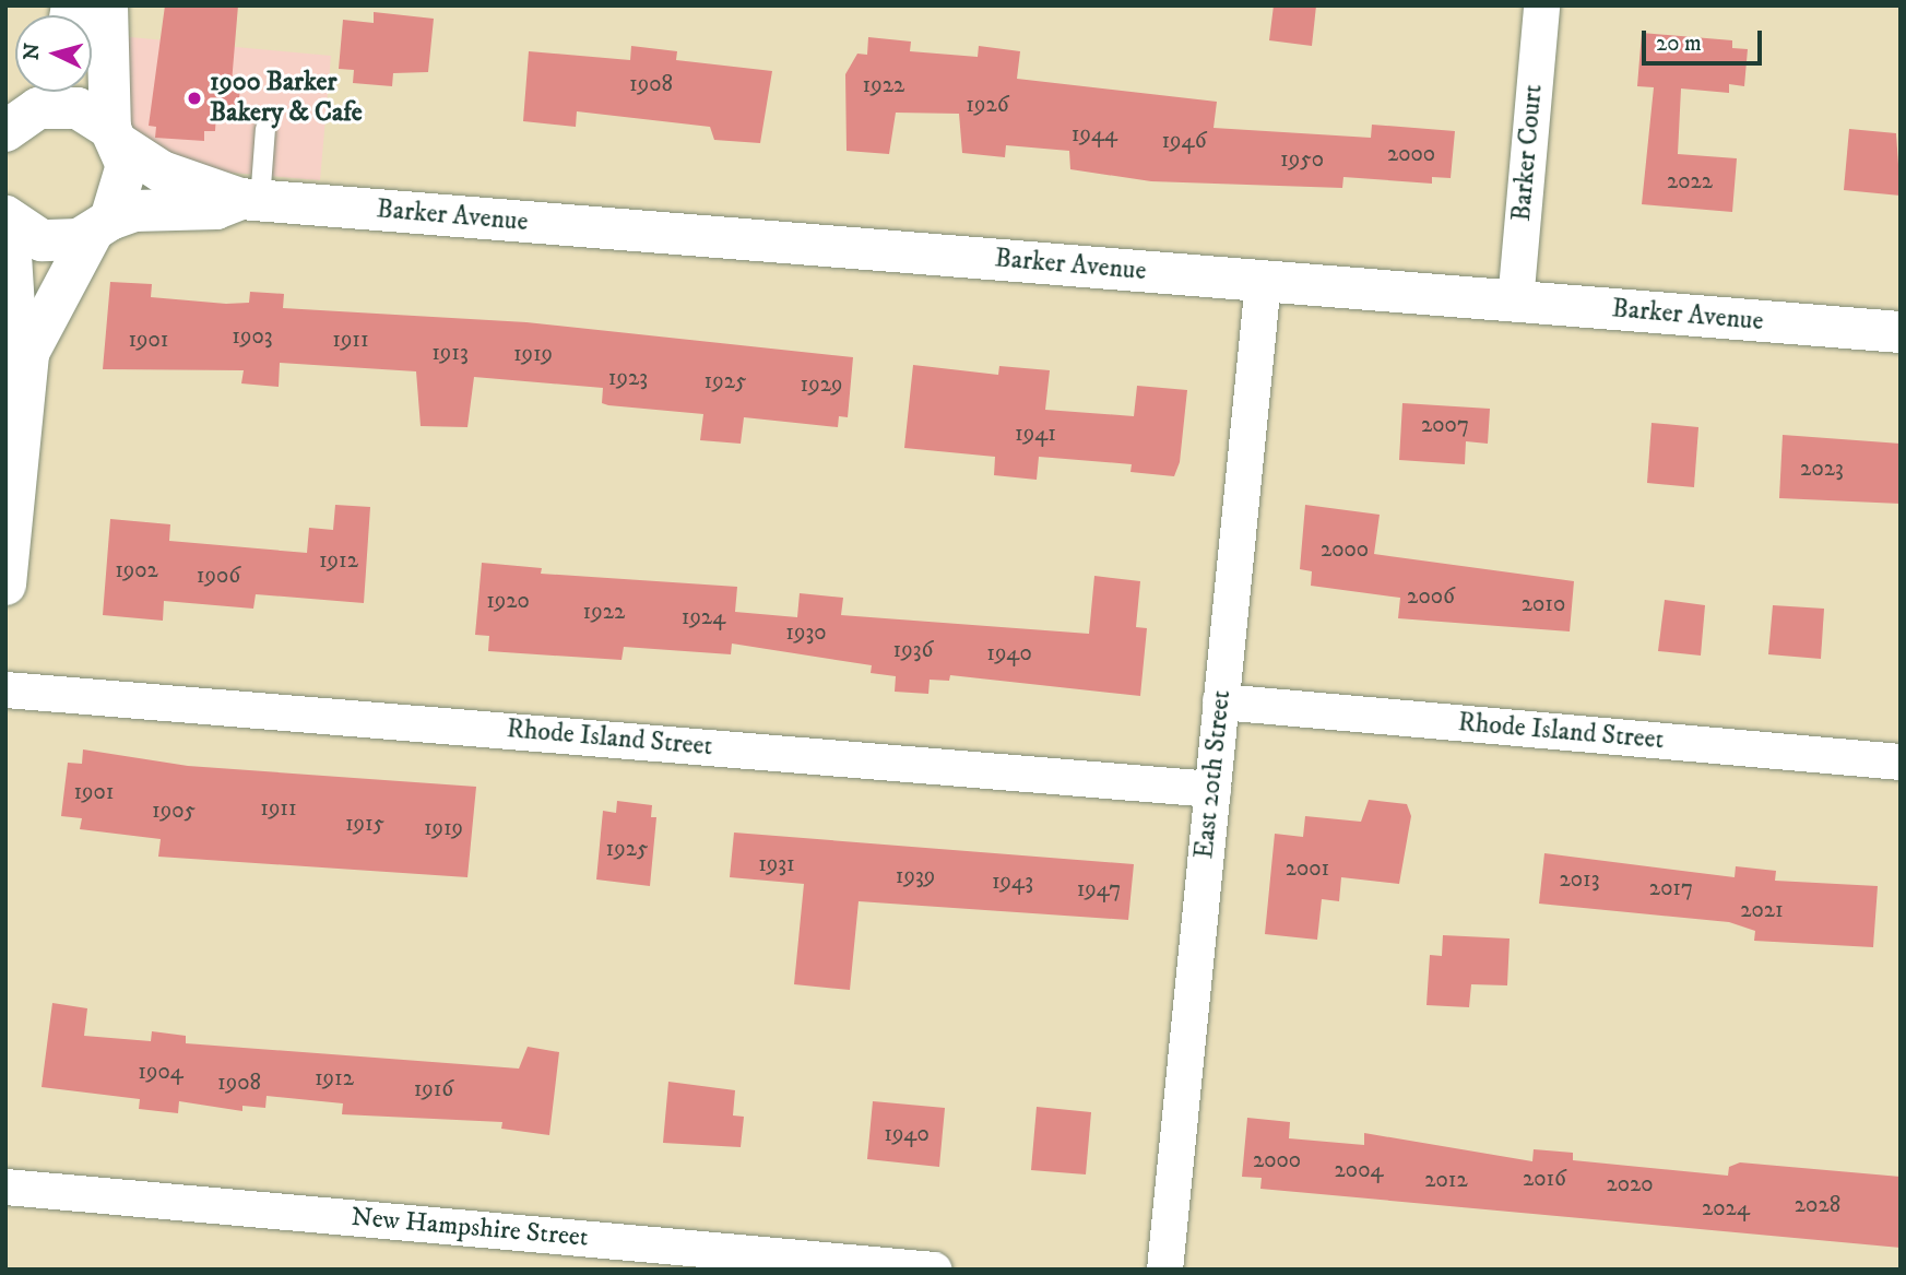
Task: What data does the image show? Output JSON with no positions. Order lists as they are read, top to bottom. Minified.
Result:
{"streets":{"street":["Barker Court","Barker Avenue","Rhode Island Street","East 20th Street","New Hampshire Street"]},"crossings":[["Barker Court","Barker Avenue"],["Barker Avenue","East 20th Street"],["Rhode Island Street","East 20th Street"]],"places":["1900 Barker Bakery & Cafe"],"house_numbers":["1908","1922","1926","1944","1946","2000","1950","2022","1903","1901","1911","1913","1919","1923","1925","1929","2007","1941","2023","2000","1912","1902","1906","2006","1920","2010","1922","1924","1930","1936","1940","1901","1911","1905","1915","1919","1925","1931","2001","1939","2013","1943","2017","1947","2021","1904","1912","1908","1916","1940","2000","2004","2016","2012","2020","2028","2024"],"scale_bar":"20 m","north":"left"}
